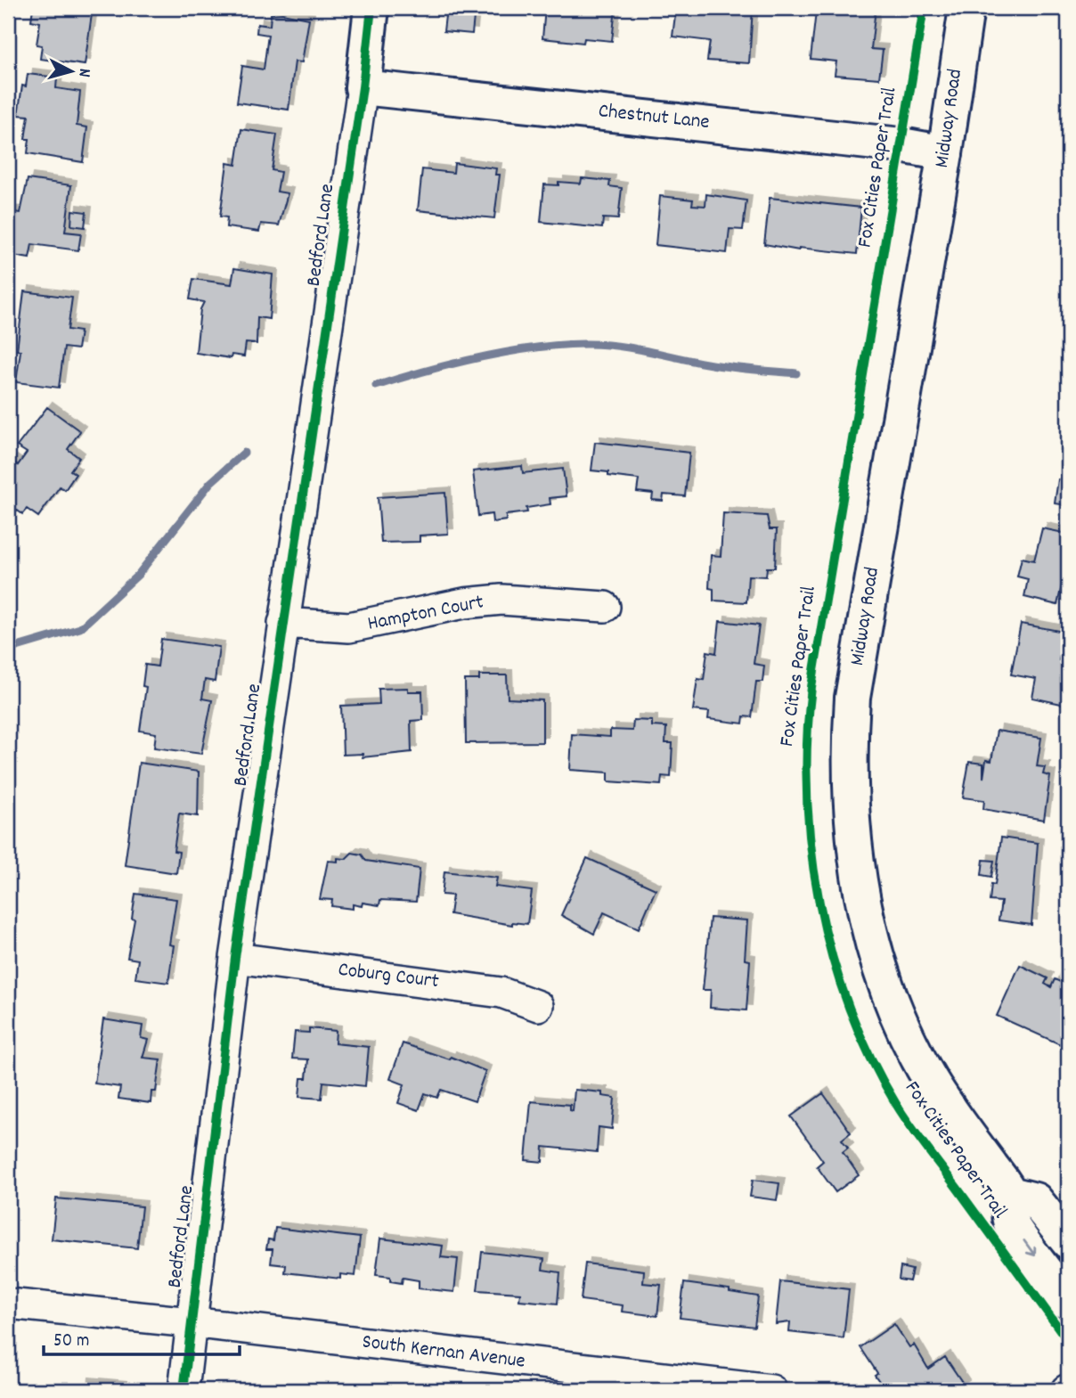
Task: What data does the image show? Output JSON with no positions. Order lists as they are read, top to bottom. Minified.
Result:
{"streets":{"main road":["Chestnut Lane","Midway Road"],"street":["Bedford Lane","Hampton Court","Coburg Court","South Kernan Avenue"],"cycle path":["Fox Cities Paper Trail"]},"crossings":[["Chestnut Lane","Midway Road"],["Chestnut Lane","Bedford Lane"],["Bedford Lane","Hampton Court"],["Bedford Lane","Coburg Court"],["Bedford Lane","South Kernan Avenue"]],"scale_bar":"50 m","north":"right"}
